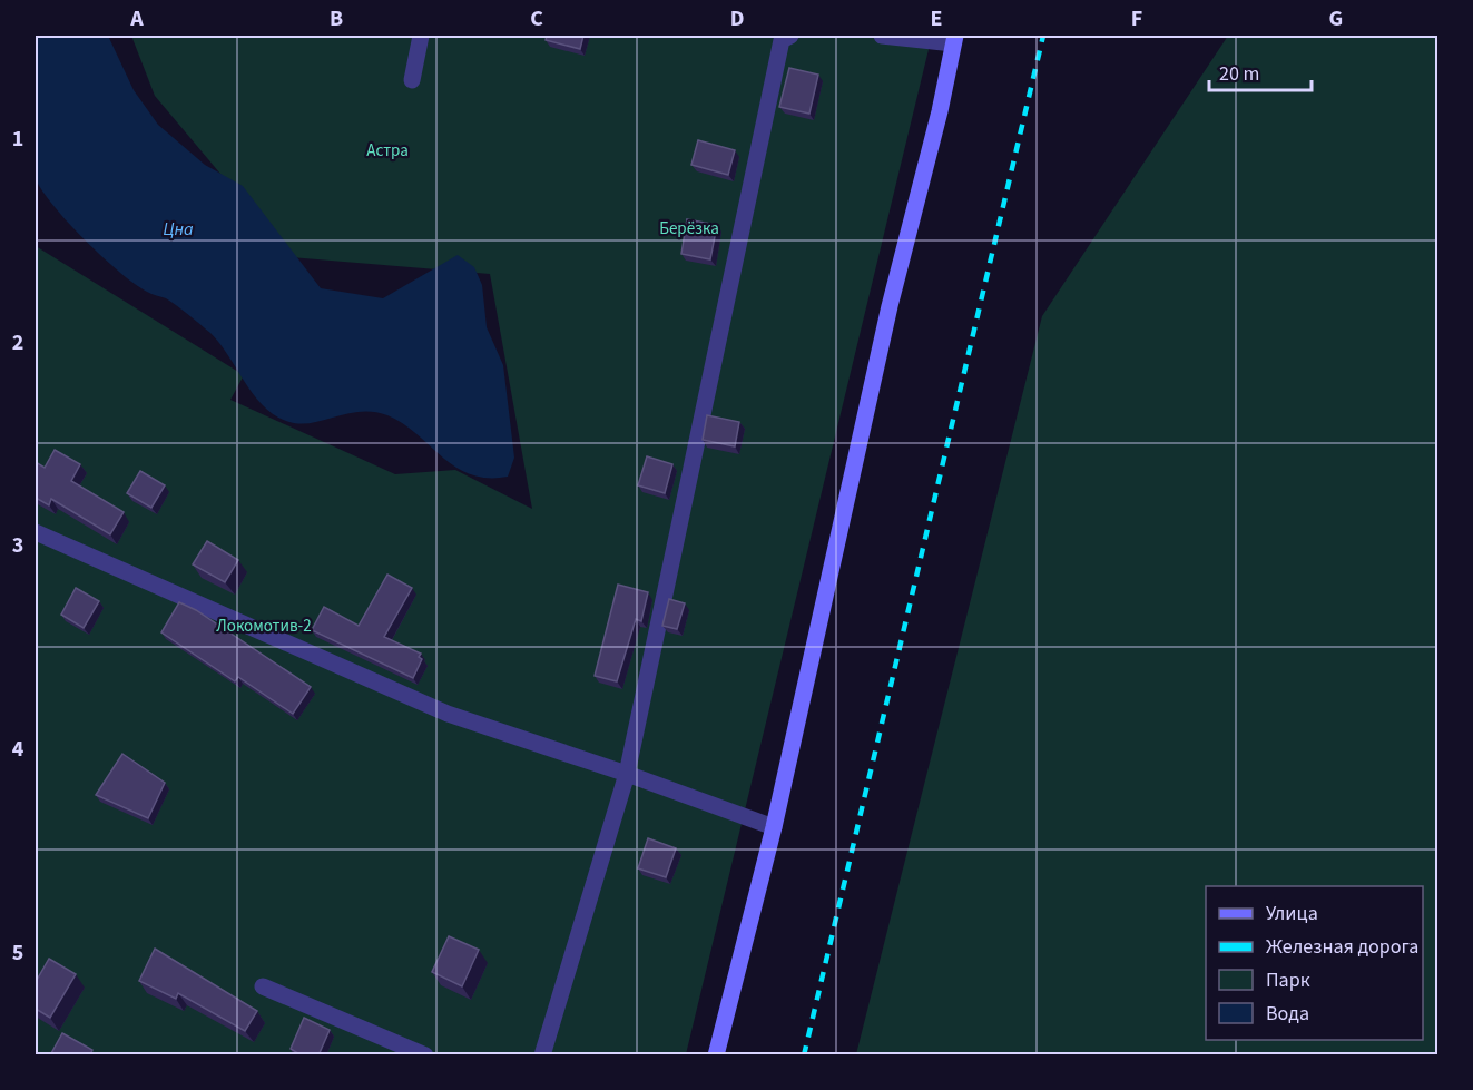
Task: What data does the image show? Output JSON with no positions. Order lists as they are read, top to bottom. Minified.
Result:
{"water":["Цна"],"parks":["Астра","Берёзка","Локомотив-2"],"legend":["Улица","Железная дорога","Парк","Вода"],"scale_bar":"20 m","grid":{"columns":["A","B","C","D","E","F","G"],"rows":["1","2","3","4","5"]}}
